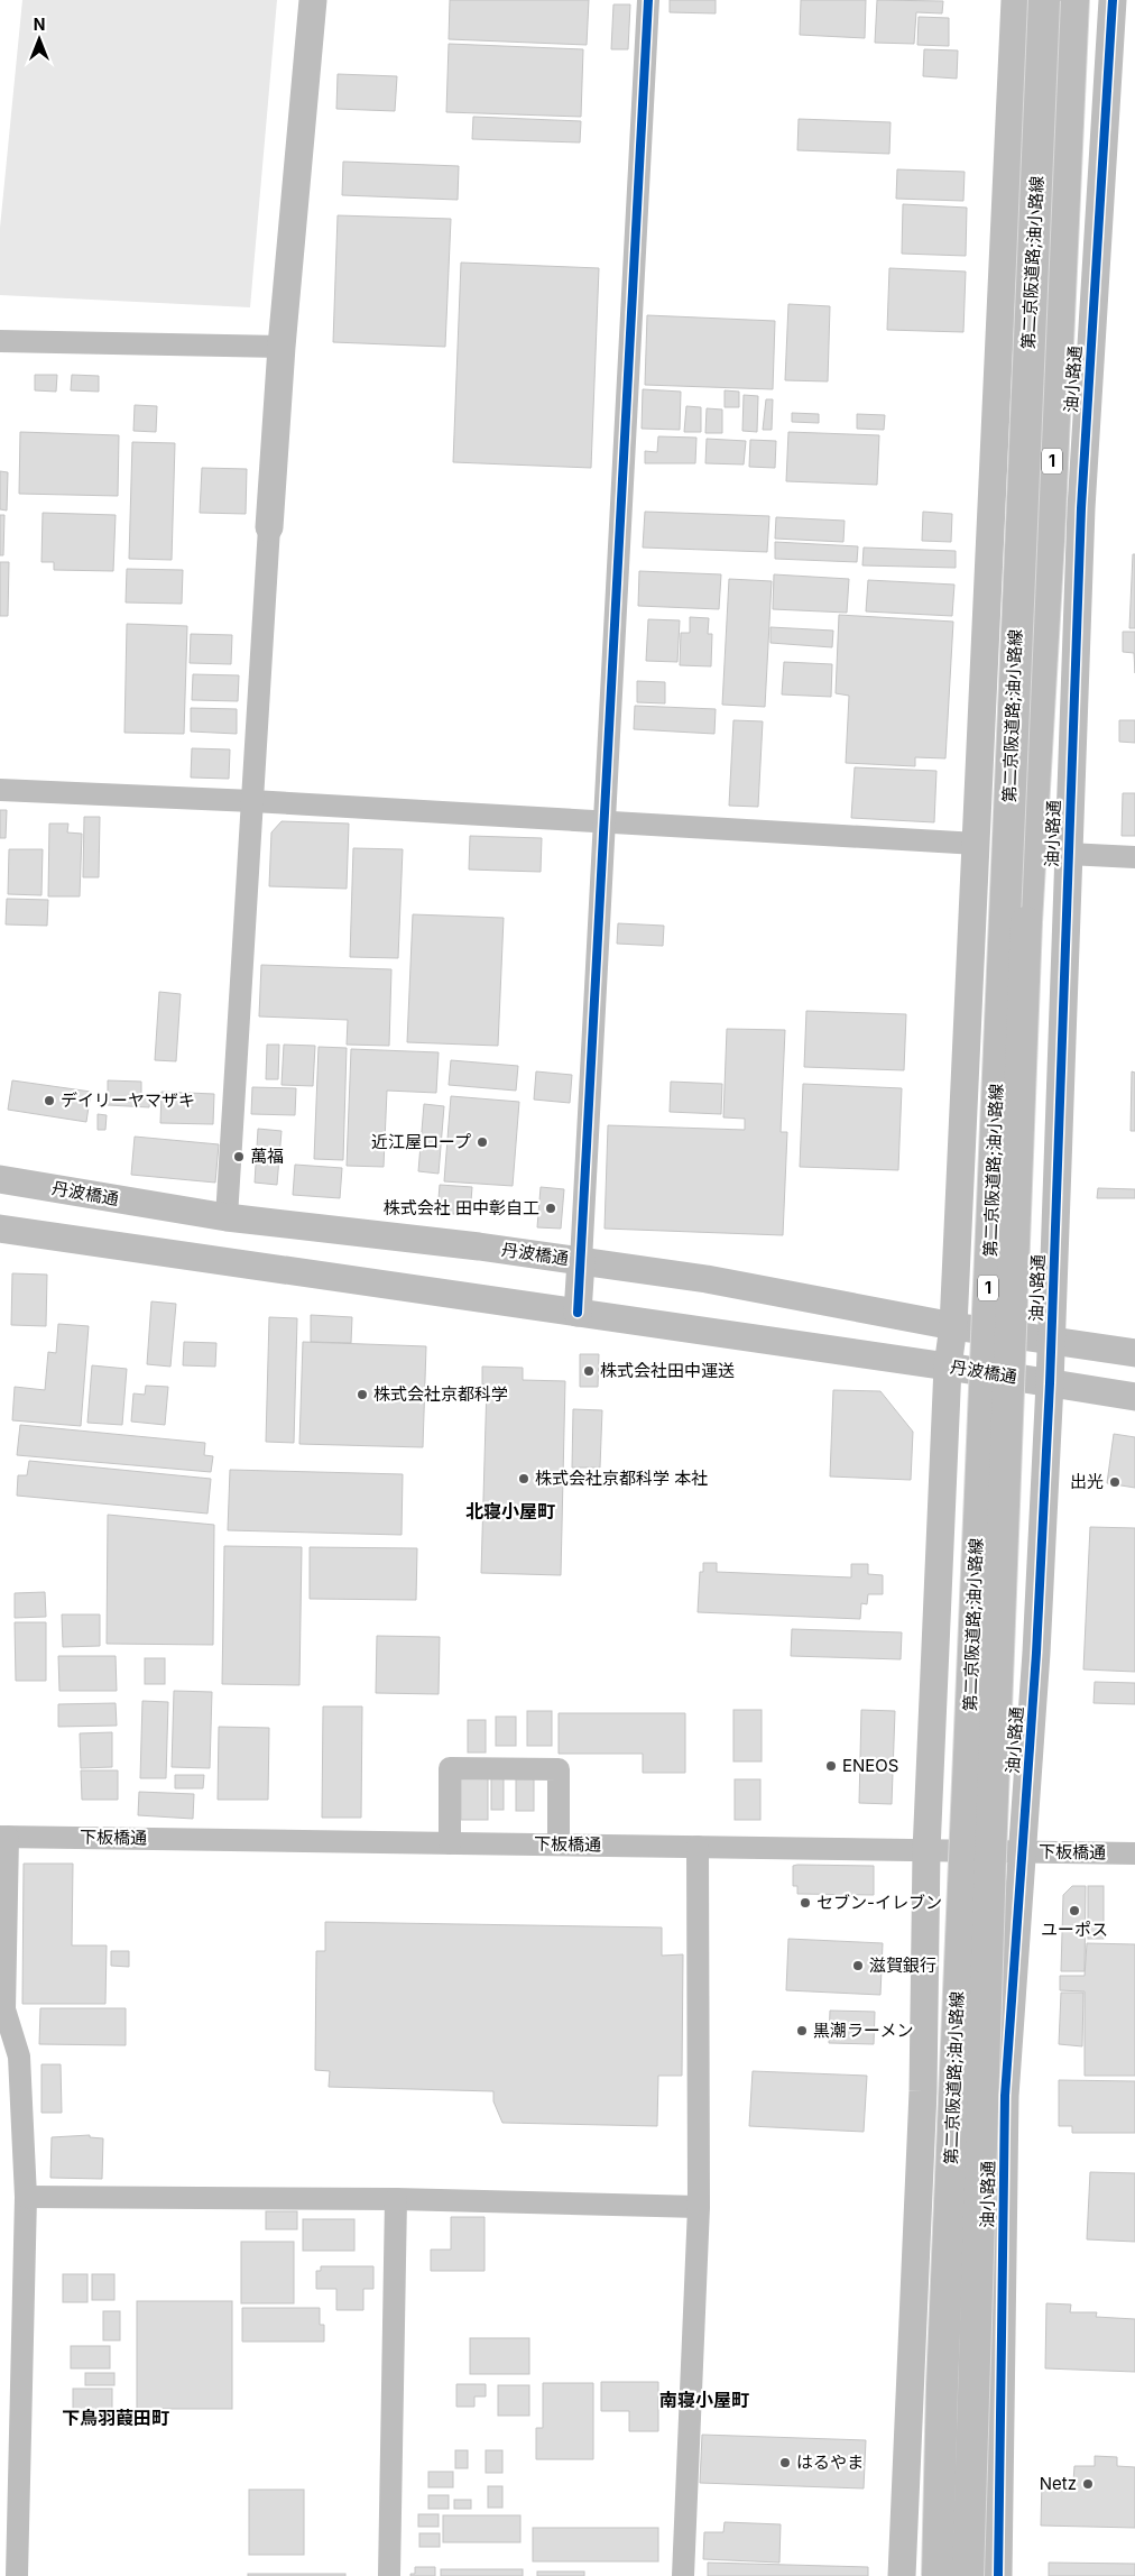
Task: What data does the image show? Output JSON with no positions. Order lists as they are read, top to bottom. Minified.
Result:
{"streets":{"highway":["第二京阪道路;油小路線","1"],"street":["油小路通","丹波橋通","下板橋通"]},"crossings":[["油小路通","丹波橋通"],["油小路通","下板橋通"]],"districts":["北寝小屋町","南寝小屋町","下鳥羽葭田町"],"places":["デイリーヤマザキ","近江屋ロープ","萬福","株式会社 田中彰自工","株式会社田中運送","株式会社京都科学","株式会社京都科学 本社","出光","ENEOS","セブン-イレブン","ユーポス","滋賀銀行","黒潮ラーメン","はるやま","Netz"],"north":"top"}
